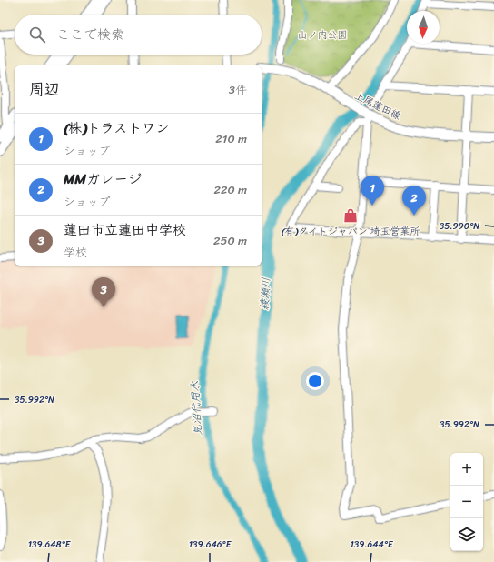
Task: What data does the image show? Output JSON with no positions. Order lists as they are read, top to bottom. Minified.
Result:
{"streets":{"main road":["上尾蓮田線"]},"water":["綾瀬川","見沼代用水"],"parks":["山ノ内公園"],"places":{"shop":["(有)タイトジャパン 埼玉営業所"]},"north":"bottom","page":{"search":"ここで検索","heading":["周辺","3件"],"list":[{"mark":"1","name":"(株)トラストワン","note":"ショップ","value":"210 m"},{"mark":"2","name":"MMガレージ","note":"ショップ","value":"220 m"},{"mark":"3","name":"蓮田市立蓮田中学校","note":"学校","value":"250 m"}],"pins":["1","2","3"],"map_buttons":["+","−"]},"coordinates":["35.990°N","35.992°N","139.648°E","139.646°E","139.644°E"]}
